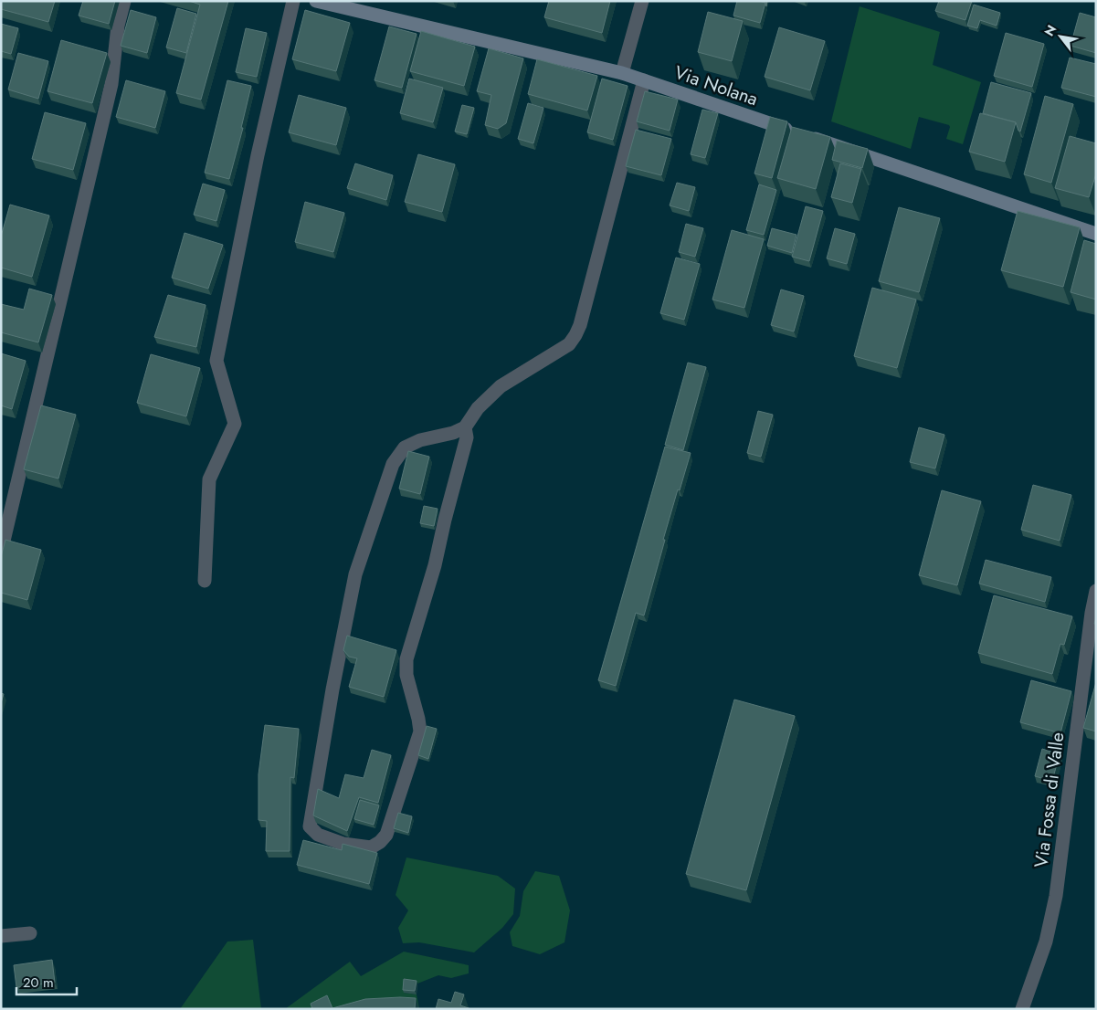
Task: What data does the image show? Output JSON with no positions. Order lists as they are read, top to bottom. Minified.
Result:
{"streets":{"street":["Via Nolana","Via Fossa di Valle"]},"scale_bar":"20 m","north":"top left"}
